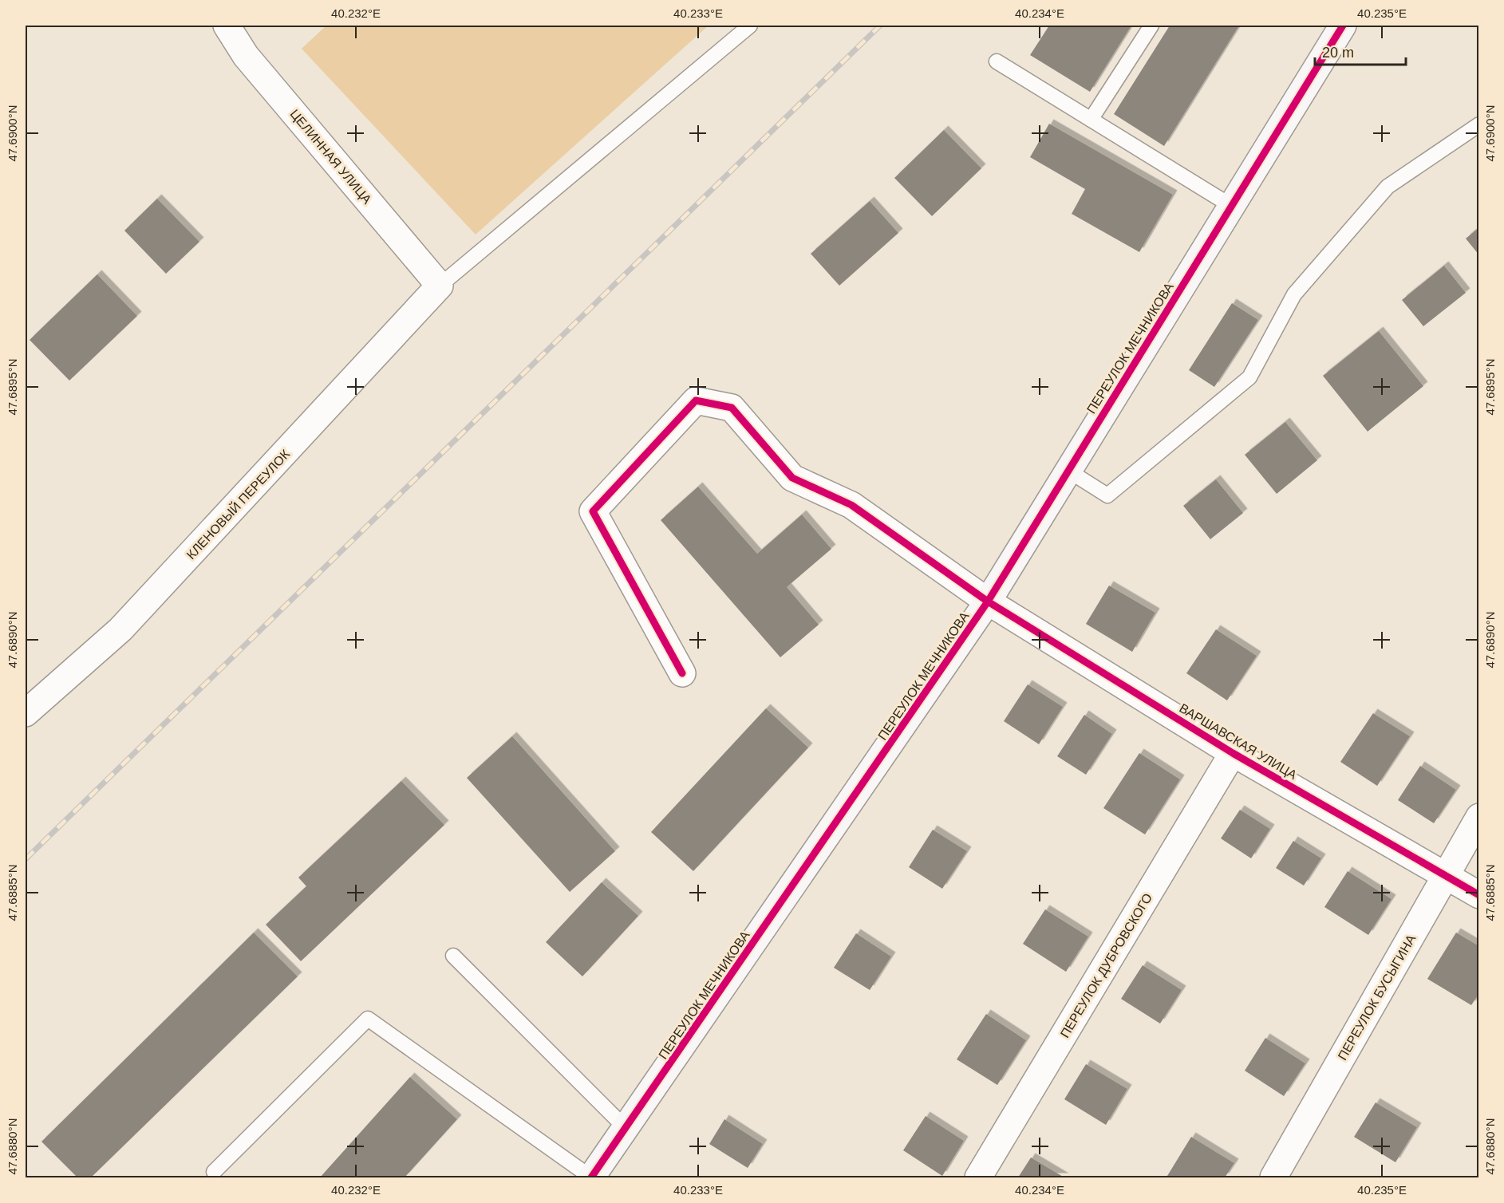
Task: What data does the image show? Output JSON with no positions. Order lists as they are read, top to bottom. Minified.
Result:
{"streets":{"street":["ЦЕЛИННАЯ УЛИЦА","ПЕРЕУЛОК МЕЧНИКОВА","КЛЕНОВЫЙ ПЕРЕУЛОК","ВАРШАВСКАЯ УЛИЦА","ПЕРЕУЛОК ДУБРОВСКОГО","ПЕРЕУЛОК БУСЫГИНА"]},"crossings":[["ЦЕЛИННАЯ УЛИЦА","КЛЕНОВЫЙ ПЕРЕУЛОК"],["ПЕРЕУЛОК МЕЧНИКОВА","ВАРШАВСКАЯ УЛИЦА"],["ВАРШАВСКАЯ УЛИЦА","ПЕРЕУЛОК ДУБРОВСКОГО"],["ВАРШАВСКАЯ УЛИЦА","ПЕРЕУЛОК БУСЫГИНА"]],"scale_bar":"20 m","coordinates":["40.232°E","40.233°E","40.234°E","40.235°E","47.6900°N","47.6895°N","47.6890°N","47.6885°N","47.6880°N"]}
